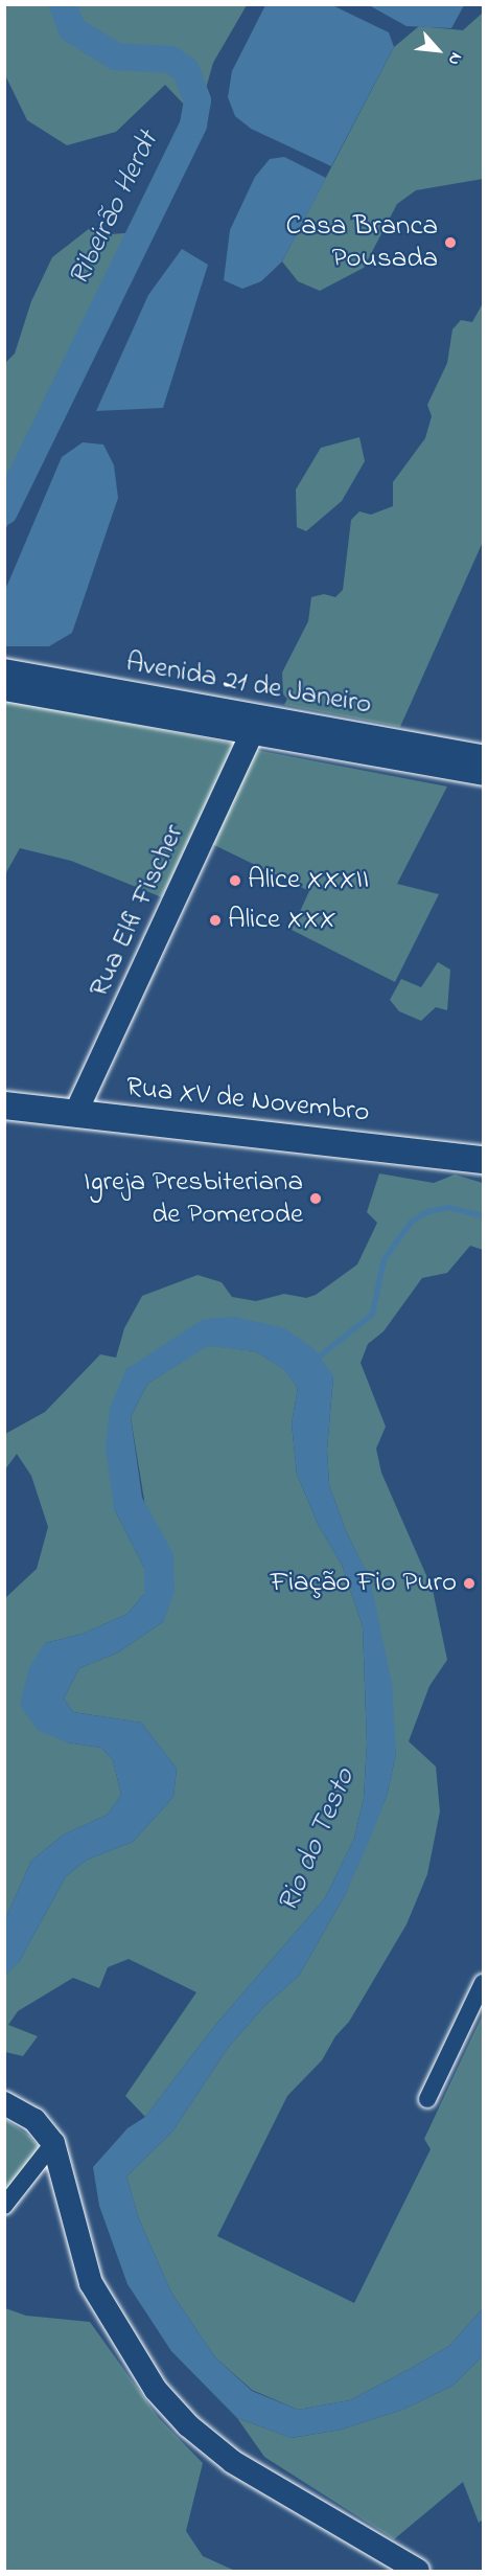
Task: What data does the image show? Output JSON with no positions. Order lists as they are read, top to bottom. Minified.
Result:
{"streets":{"main road":["Rua XV de Novembro"],"street":["Avenida 21 de Janeiro","Rua Elfi Fischer"]},"crossings":[["Avenida 21 de Janeiro","Rua Elfi Fischer"],["Rua Elfi Fischer","Rua XV de Novembro"]],"water":["Ribeirão Herdt","Rio do Testo"],"places":["Casa Branca Pousada","Alice XXXII","Alice XXX","Igreja Presbiteriana de Pomerode","Fiação Fio Puro"],"north":"bottom right"}
